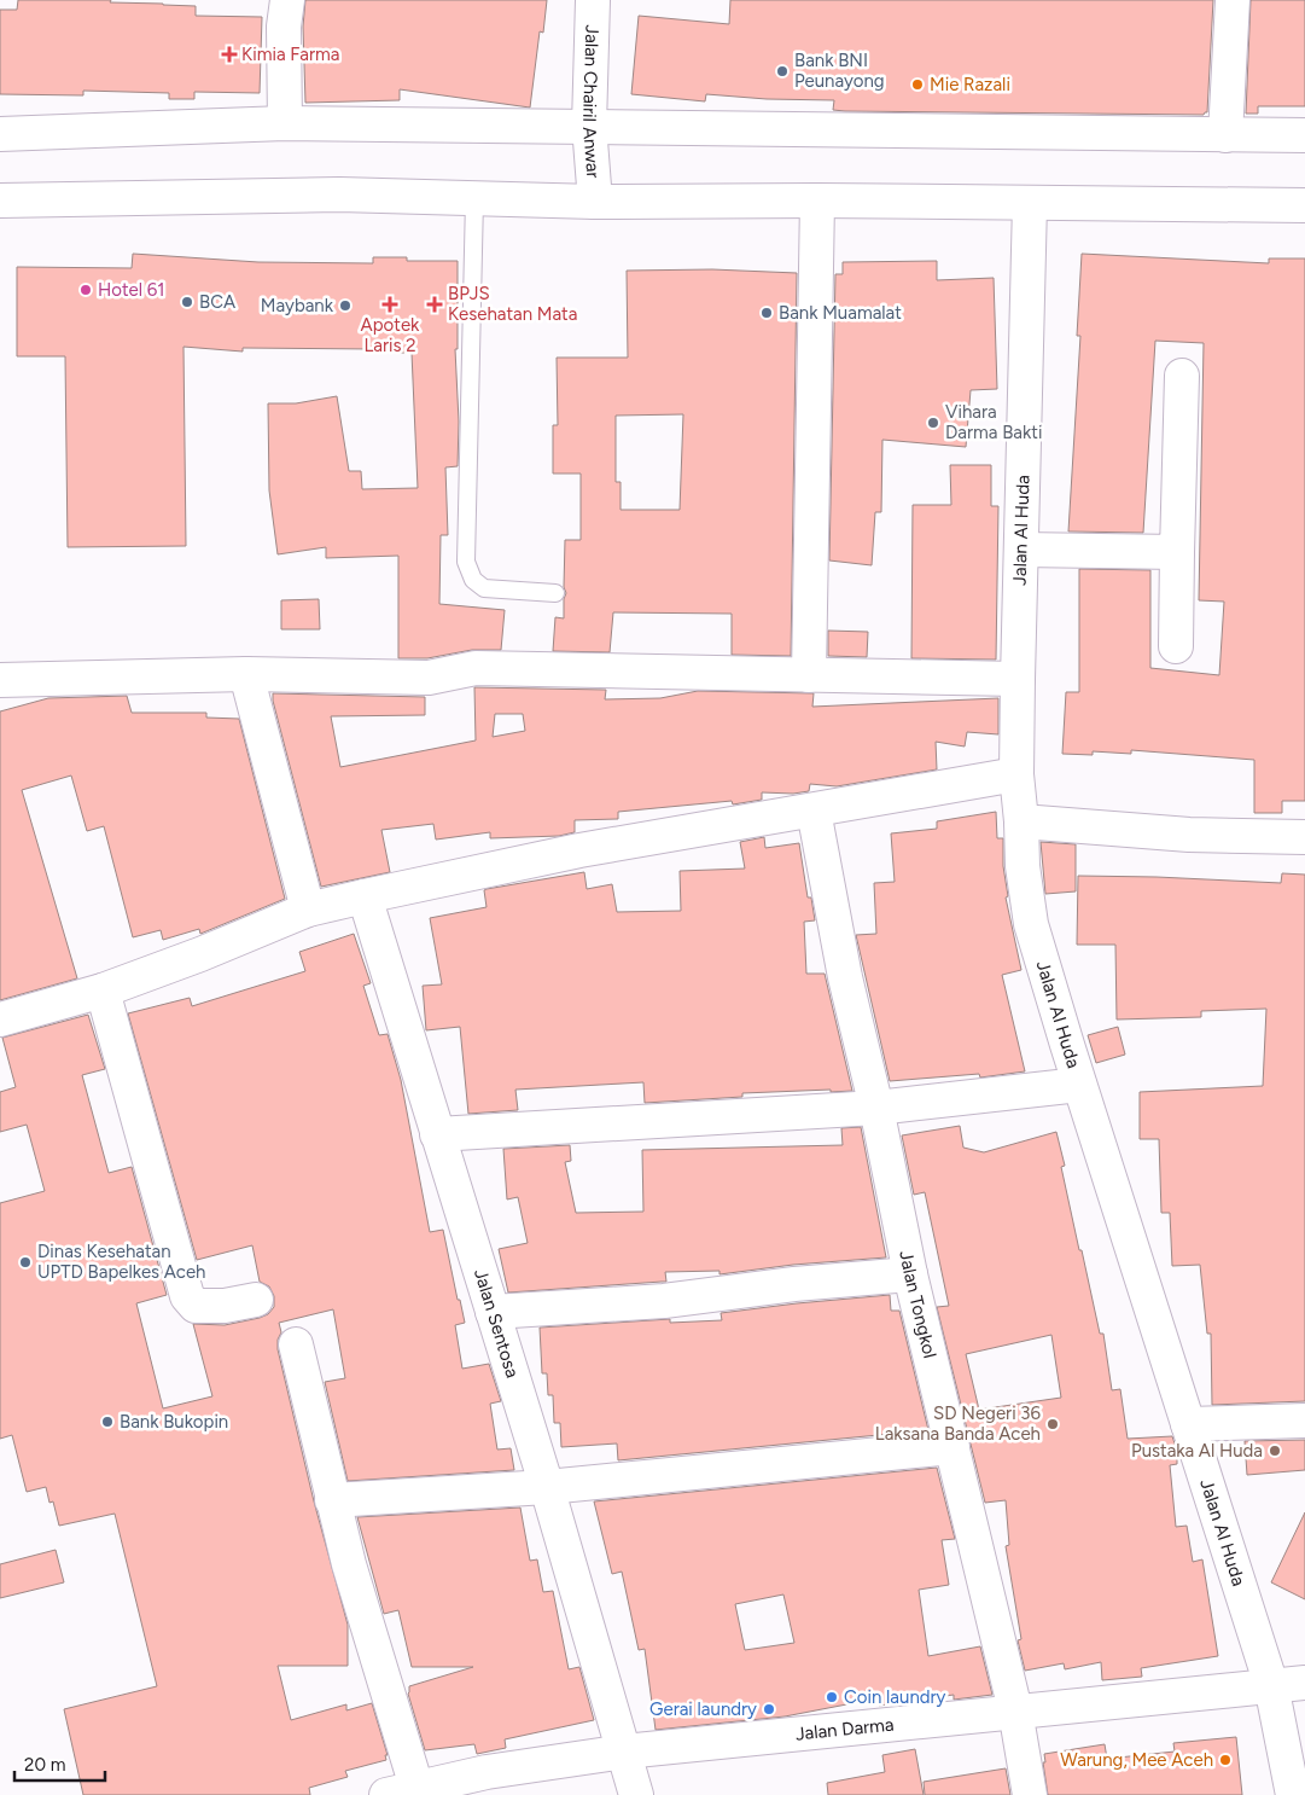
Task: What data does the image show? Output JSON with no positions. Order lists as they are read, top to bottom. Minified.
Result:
{"streets":{"street":["Jalan Chairil Anwar","Jalan Al Huda","Jalan Tongkol","Jalan Sentosa","Jalan Darma"]},"crossings":[["Jalan Al Huda","Jalan Darma"],["Jalan Tongkol","Jalan Darma"],["Jalan Sentosa","Jalan Darma"]],"places":{"health":["Kimia Farma","Apotek Laris 2","BPJS Kesehatan Mata"],"other":["Bank BNI Peunayong","Mie Razali","Hotel 61","BCA","Maybank","Bank Muamalat","Vihara Darma Bakti","Dinas Kesehatan UPTD Bapelkes Aceh","Bank Bukopin","SD Negeri 36 Laksana Banda Aceh","Pustaka Al Huda","Coin laundry","Gerai laundry","Warung, Mee Aceh"]},"scale_bar":"20 m"}
